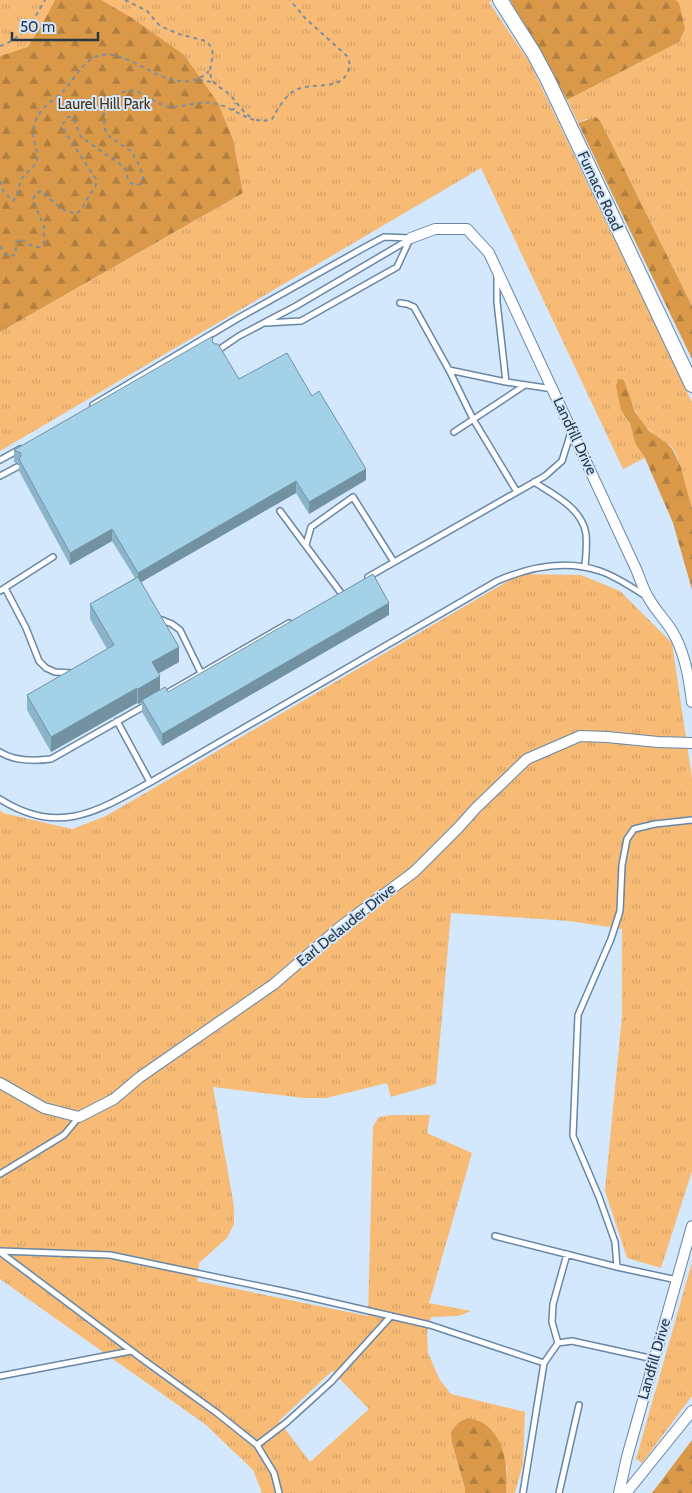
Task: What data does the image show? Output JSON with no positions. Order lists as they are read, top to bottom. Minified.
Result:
{"streets":{"main road":["Furnace Road"],"street":["Landfill Drive","Earl Delauder Drive"]},"parks":["Laurel Hill Park"],"scale_bar":"50 m"}
